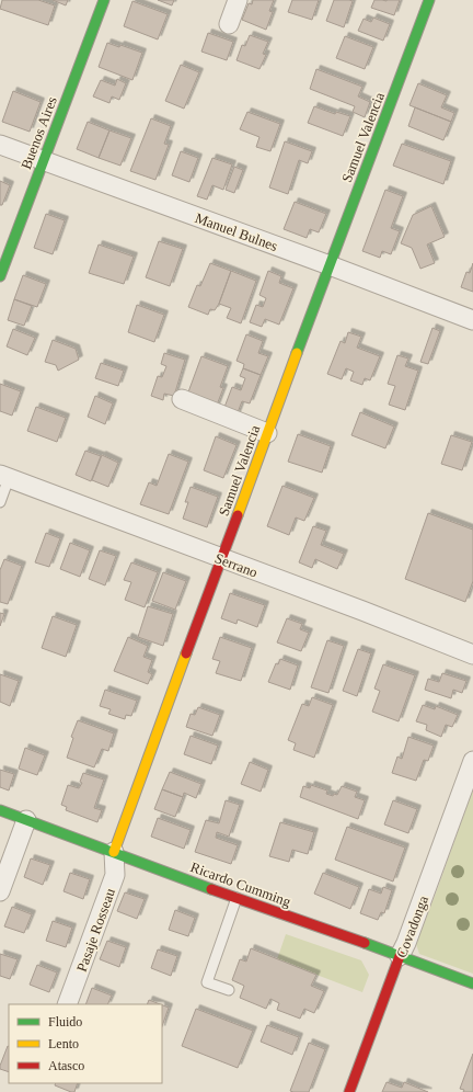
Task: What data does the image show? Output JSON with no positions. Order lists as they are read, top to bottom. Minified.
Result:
{"streets":{"main road":["Buenos Aires","Samuel Valencia","Ricardo Cumming","Covadonga"],"street":["Manuel Bulnes","Serrano","Pasaje Rosseau"]},"crossings":[["Buenos Aires","Manuel Bulnes"],["Samuel Valencia","Manuel Bulnes"],["Samuel Valencia","Serrano"],["Samuel Valencia","Ricardo Cumming"],["Samuel Valencia","Pasaje Rosseau"],["Ricardo Cumming","Covadonga"],["Ricardo Cumming","Pasaje Rosseau"]],"legend":["Fluido","Lento","Atasco"]}
